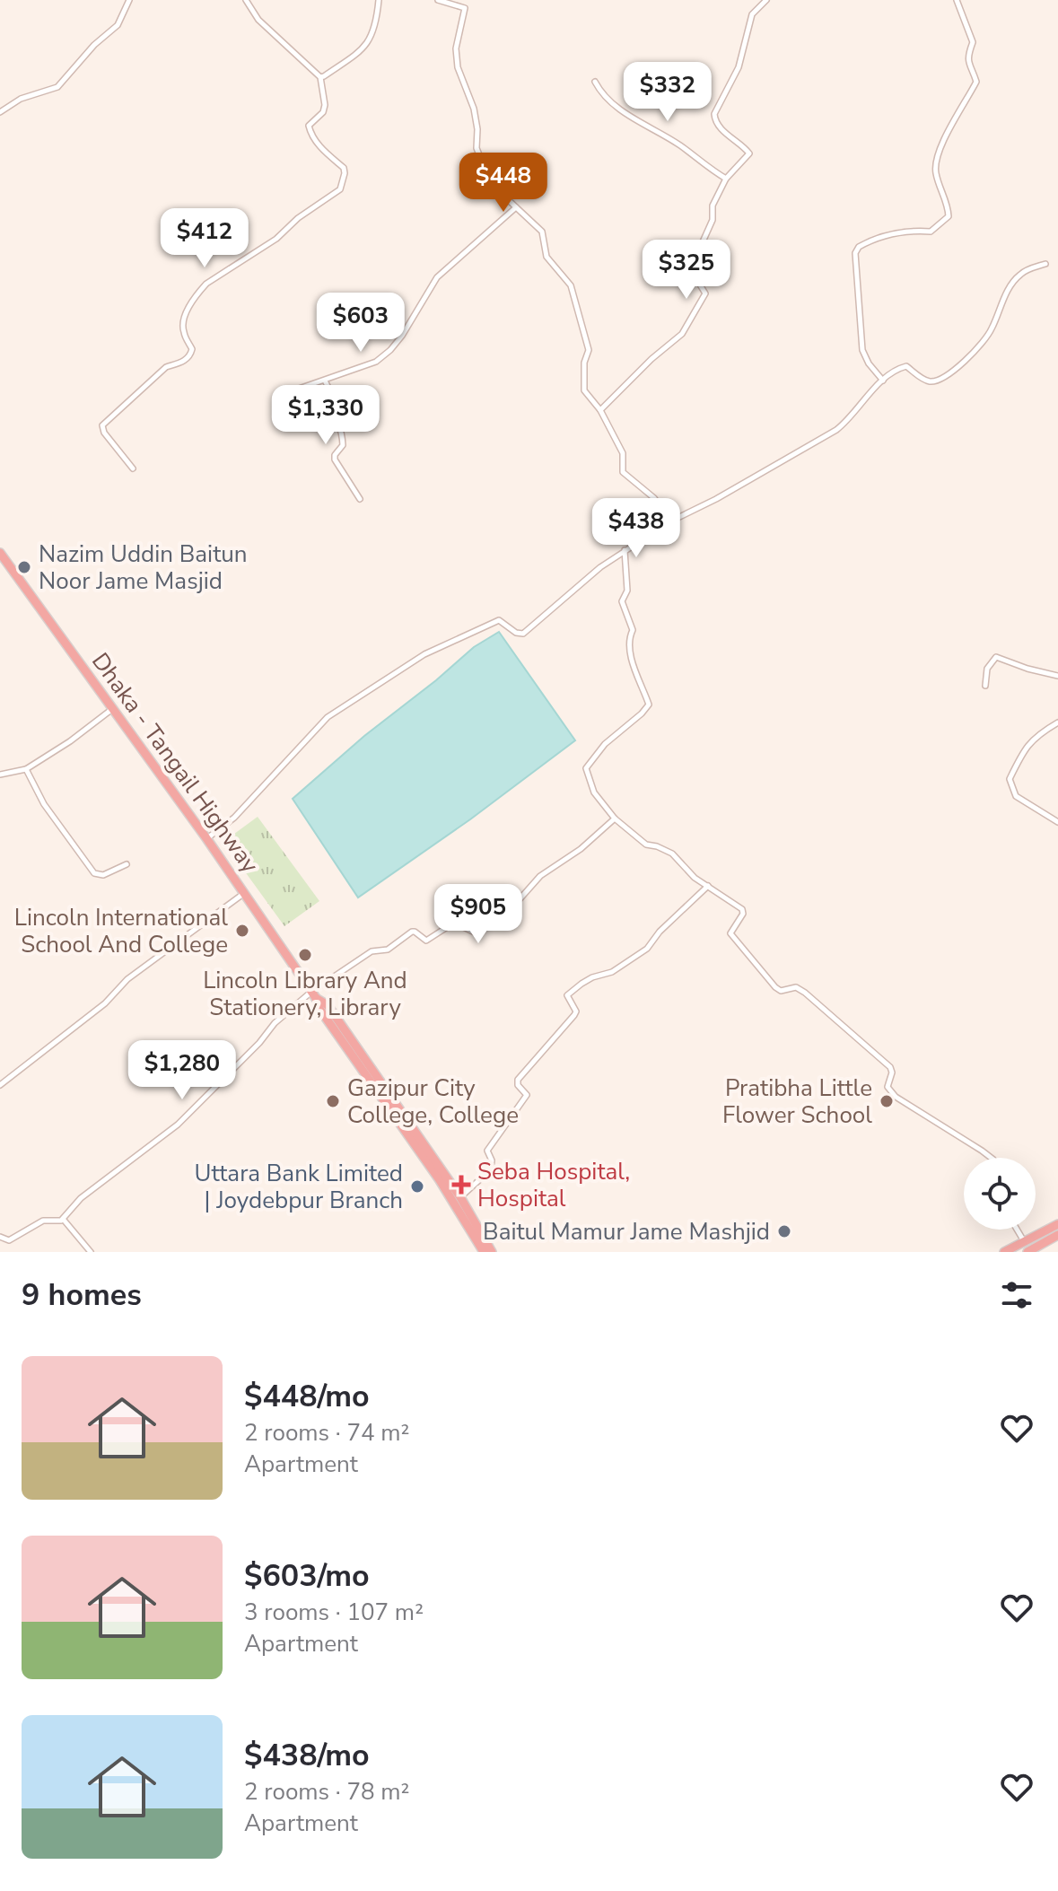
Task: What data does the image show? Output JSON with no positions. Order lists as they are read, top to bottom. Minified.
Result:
{"streets":{"highway":["Dhaka - Tangail Highway"]},"places":{"other":["Nazim Uddin Baitun Noor Jame Masjid","Lincoln International School And College","Lincoln Library And Stationery, Library","Gazipur City College, College","Pratibha Little Flower School","Uttara Bank Limited | Joydebpur Branch","Baitul Mamur Jame Mashjid"],"health":["Seba Hospital, Hospital"]},"page":{"price":["$332","$448","$412","$325","$603","$1,330","$438","$905","$1,280"],"heading":"9 homes","list":[{"name":"$448/mo","note":"2 rooms · 74 m² · Apartment"},{"name":"$603/mo","note":"3 rooms · 107 m² · Apartment"},{"name":"$438/mo","note":"2 rooms · 78 m² · Apartment"}]}}
